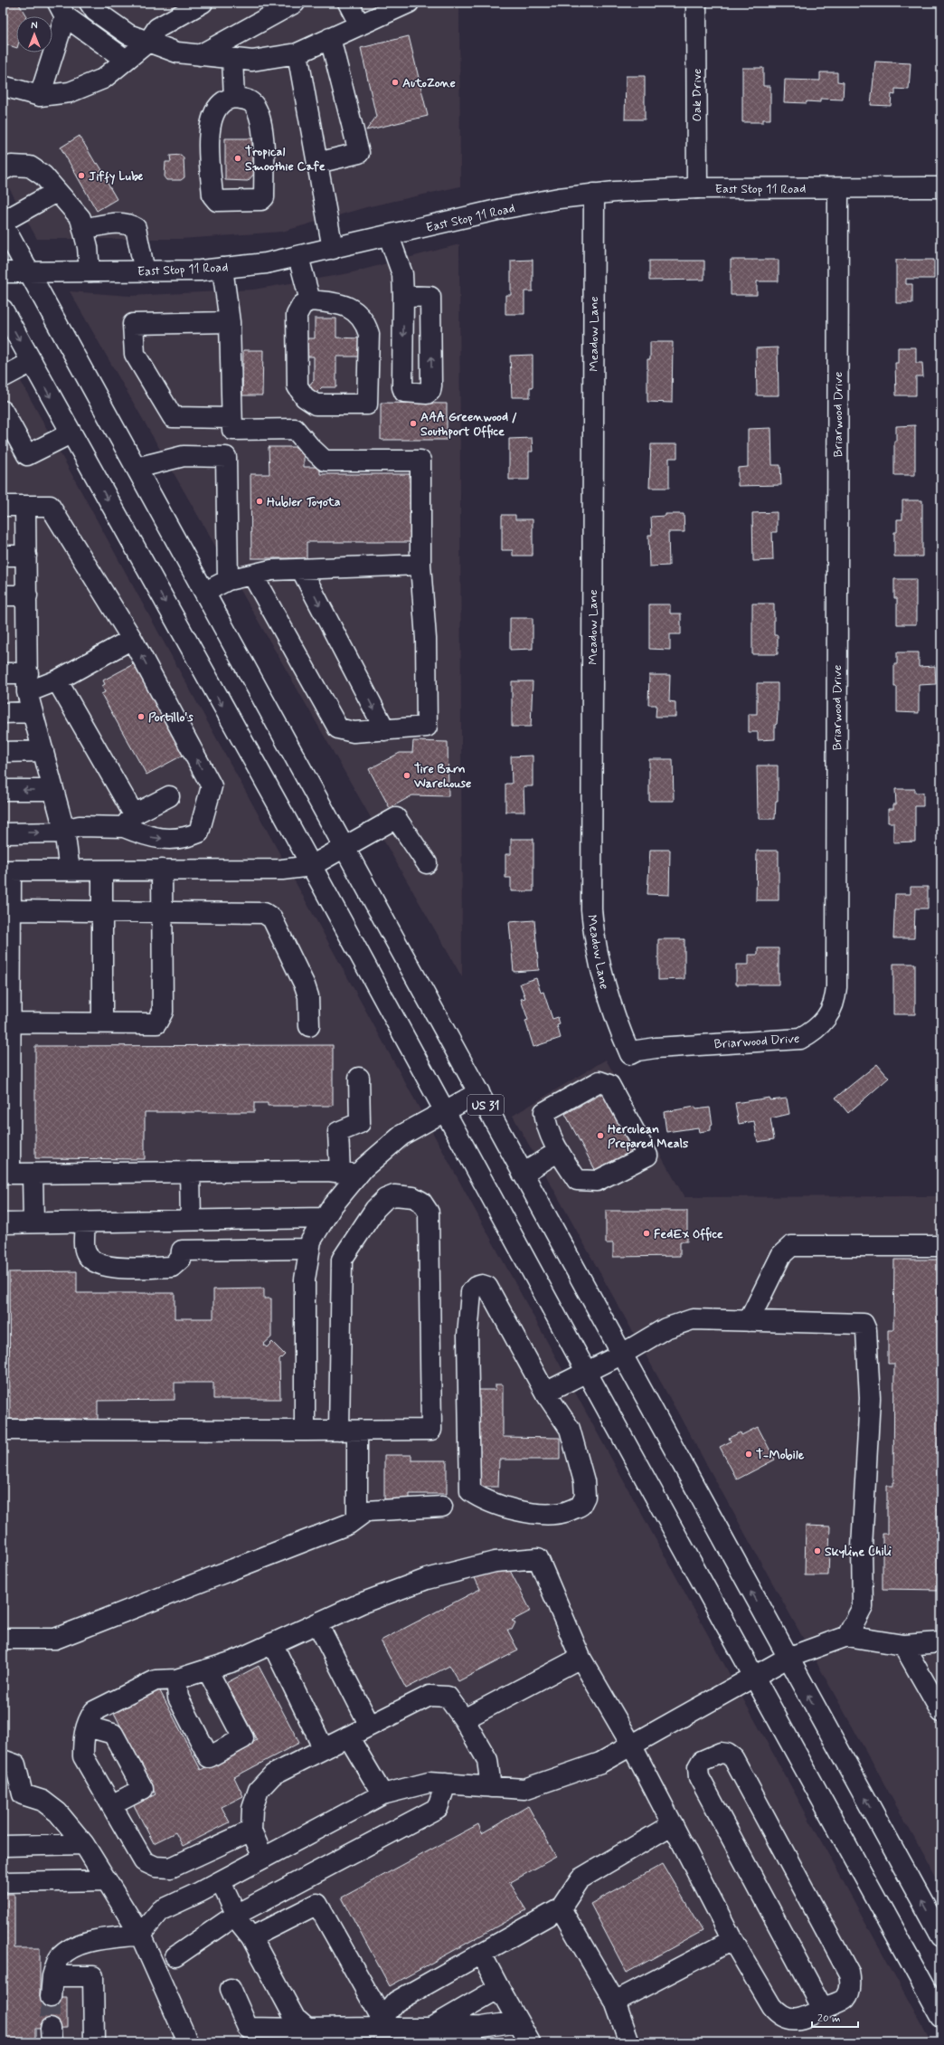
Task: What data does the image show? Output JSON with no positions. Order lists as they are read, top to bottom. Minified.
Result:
{"streets":{"main road":["Oak Drive","East Stop 11 Road","Meadow Lane","Briarwood Drive","US 31"]},"crossings":[["Oak Drive","East Stop 11 Road"],["East Stop 11 Road","Meadow Lane"],["East Stop 11 Road","Briarwood Drive"],["East Stop 11 Road","US 31"],["Meadow Lane","Briarwood Drive"]],"places":["AutoZone","Tropical Smoothie Cafe","Jiffy Lube","AAA Greenwood / Southport Office","Hubler Toyota","Portillo's","Tire Barn Warehouse","Herculean Prepared Meals","FedEx Office","T-Mobile","Skyline Chili"],"scale_bar":"20 m","north":"top"}
